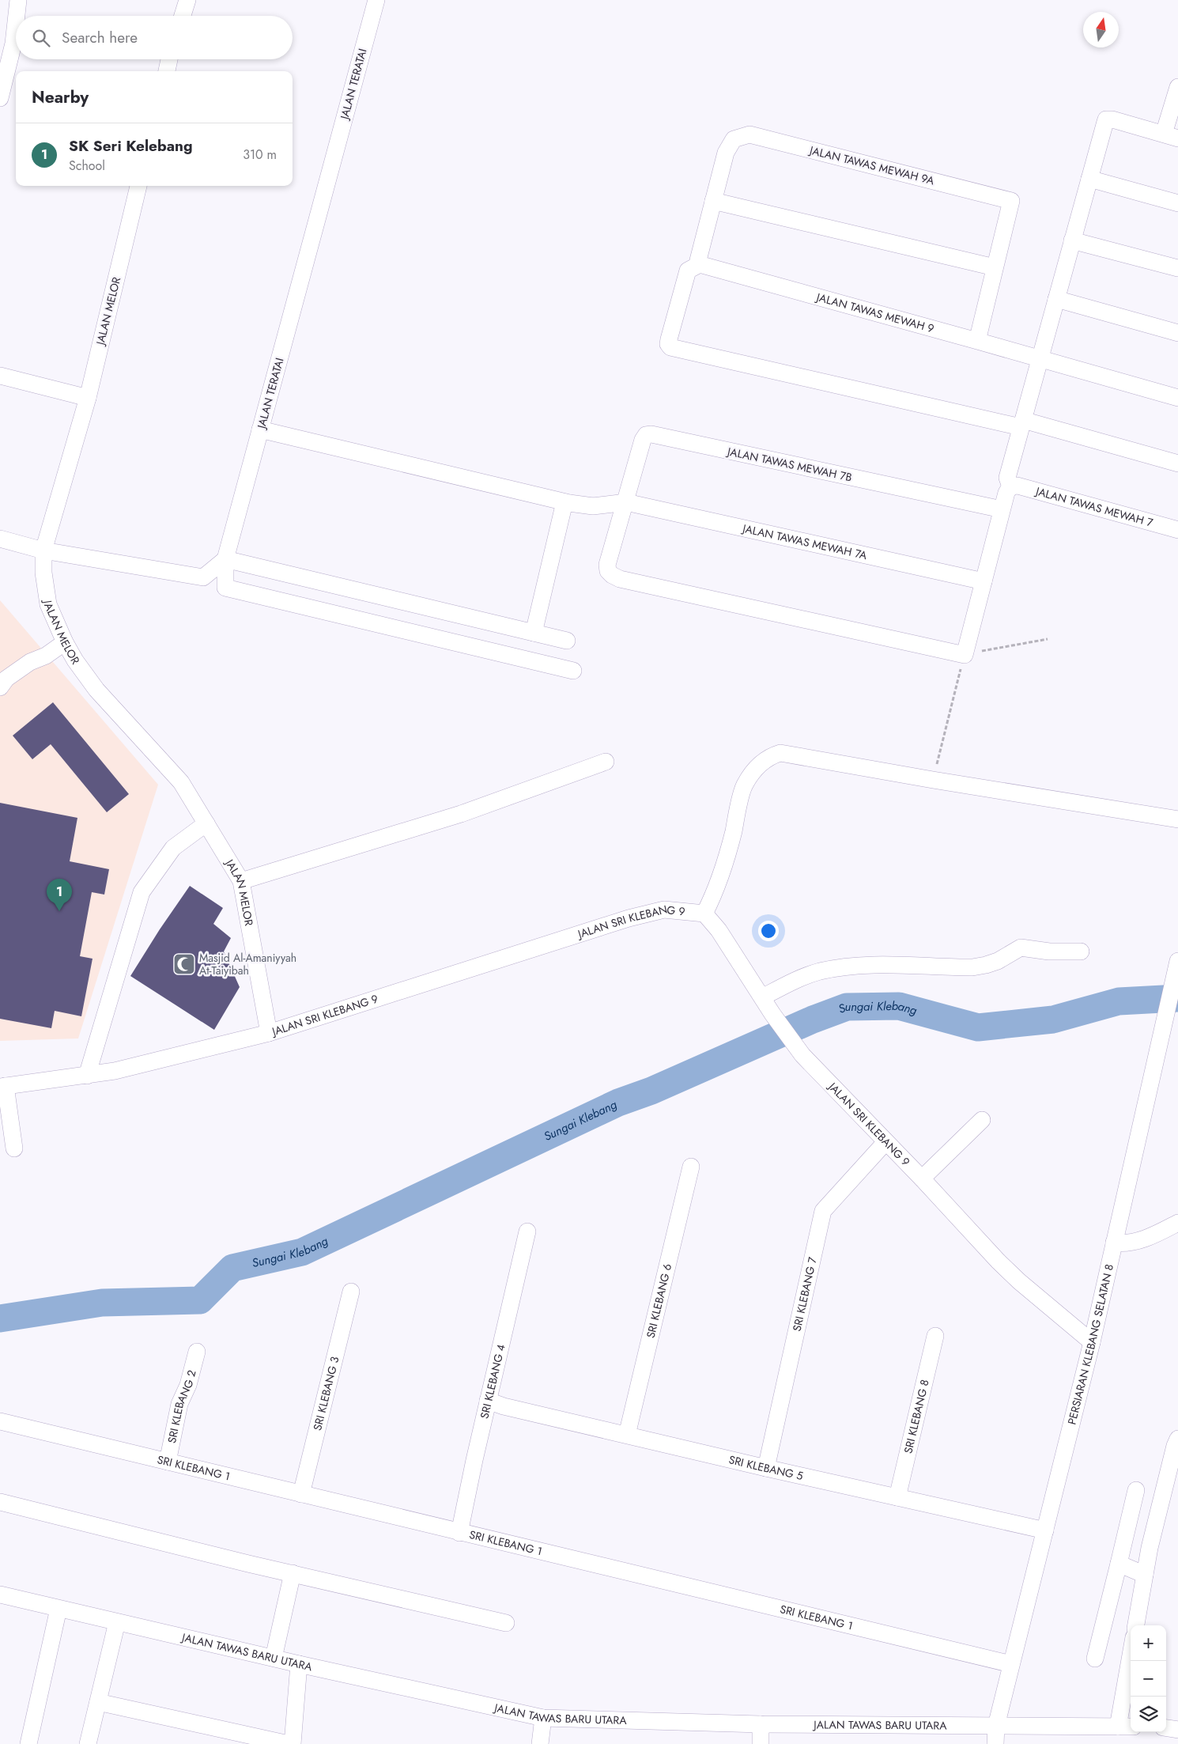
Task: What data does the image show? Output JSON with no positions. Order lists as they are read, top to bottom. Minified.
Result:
{"streets":{"street":["JALAN TERATAI","JALAN TAWAS MEWAH 9A","JALAN MELOR","JALAN TAWAS MEWAH 9","JALAN TAWAS MEWAH 7B","JALAN TAWAS MEWAH 7","JALAN TAWAS MEWAH 7A","JALAN SRI KLEBANG 9","SRI KLEBANG 7","SRI KLEBANG 6","PERSIARAN KLEBANG SELATAN 8","SRI KLEBANG 4","SRI KLEBANG 3","SRI KLEBANG 2","SRI KLEBANG 8","SRI KLEBANG 5","SRI KLEBANG 1","JALAN TAWAS BARU UTARA"]},"crossings":[["JALAN TERATAI","JALAN TAWAS MEWAH 7A"],["JALAN MELOR","JALAN SRI KLEBANG 9"],["JALAN TAWAS MEWAH 7B","JALAN TAWAS MEWAH 7A"],["JALAN SRI KLEBANG 9","SRI KLEBANG 7"],["JALAN SRI KLEBANG 9","PERSIARAN KLEBANG SELATAN 8"],["SRI KLEBANG 7","SRI KLEBANG 5"],["SRI KLEBANG 6","SRI KLEBANG 5"],["PERSIARAN KLEBANG SELATAN 8","SRI KLEBANG 5"],["PERSIARAN KLEBANG SELATAN 8","SRI KLEBANG 1"],["PERSIARAN KLEBANG SELATAN 8","JALAN TAWAS BARU UTARA"],["SRI KLEBANG 4","SRI KLEBANG 5"],["SRI KLEBANG 4","SRI KLEBANG 1"],["SRI KLEBANG 3","SRI KLEBANG 1"],["SRI KLEBANG 2","SRI KLEBANG 1"],["SRI KLEBANG 8","SRI KLEBANG 5"]],"water":["Sungai Klebang"],"places":{"mosque":["Masjid Al-Amaniyyah At-Taiyibah"]},"north":"top","page":{"search":"Search here","heading":"Nearby","list":[{"mark":"1","name":"SK Seri Kelebang","note":"School","value":"310 m"}],"pins":"1","map_buttons":["+","−"]}}
